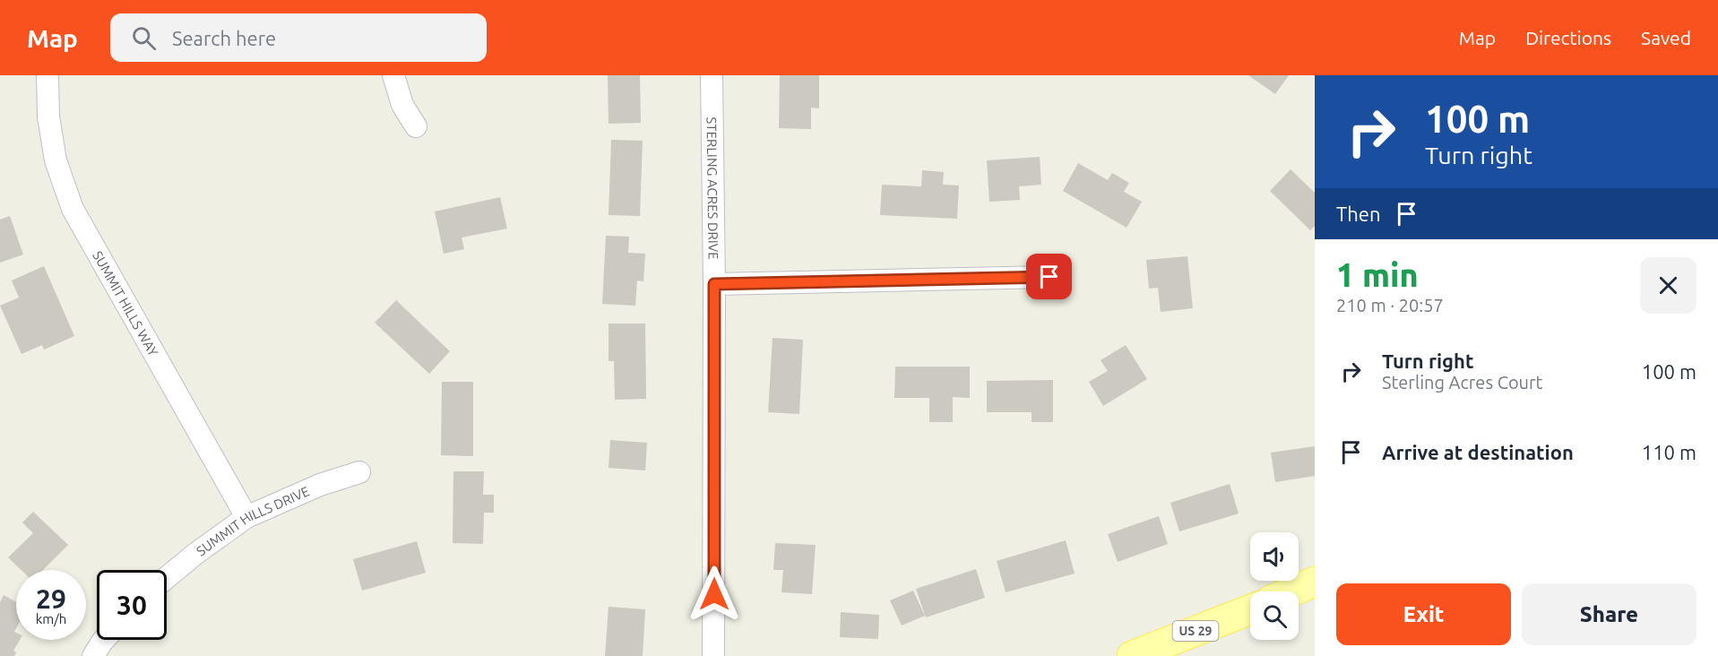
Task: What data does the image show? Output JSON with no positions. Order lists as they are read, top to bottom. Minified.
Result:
{"streets":{"main road":["US 29"],"street":["STERLING ACRES DRIVE","SUMMIT HILLS WAY","SUMMIT HILLS DRIVE"]},"crossings":[["SUMMIT HILLS WAY","SUMMIT HILLS DRIVE"]],"page":{"header":"Map","search":"Search here","nav":["Map","Directions","Saved"],"turn":["100 m","Turn right"],"then":"Then","heading":["1 min","210 m · 20:57"],"list":[{"name":"Turn right","note":"Sterling Acres Court","value":"100 m"},{"name":"Arrive at destination","value":"110 m"}],"speed":"29 km/h","limit":"30","buttons":["Exit","Share"]}}
